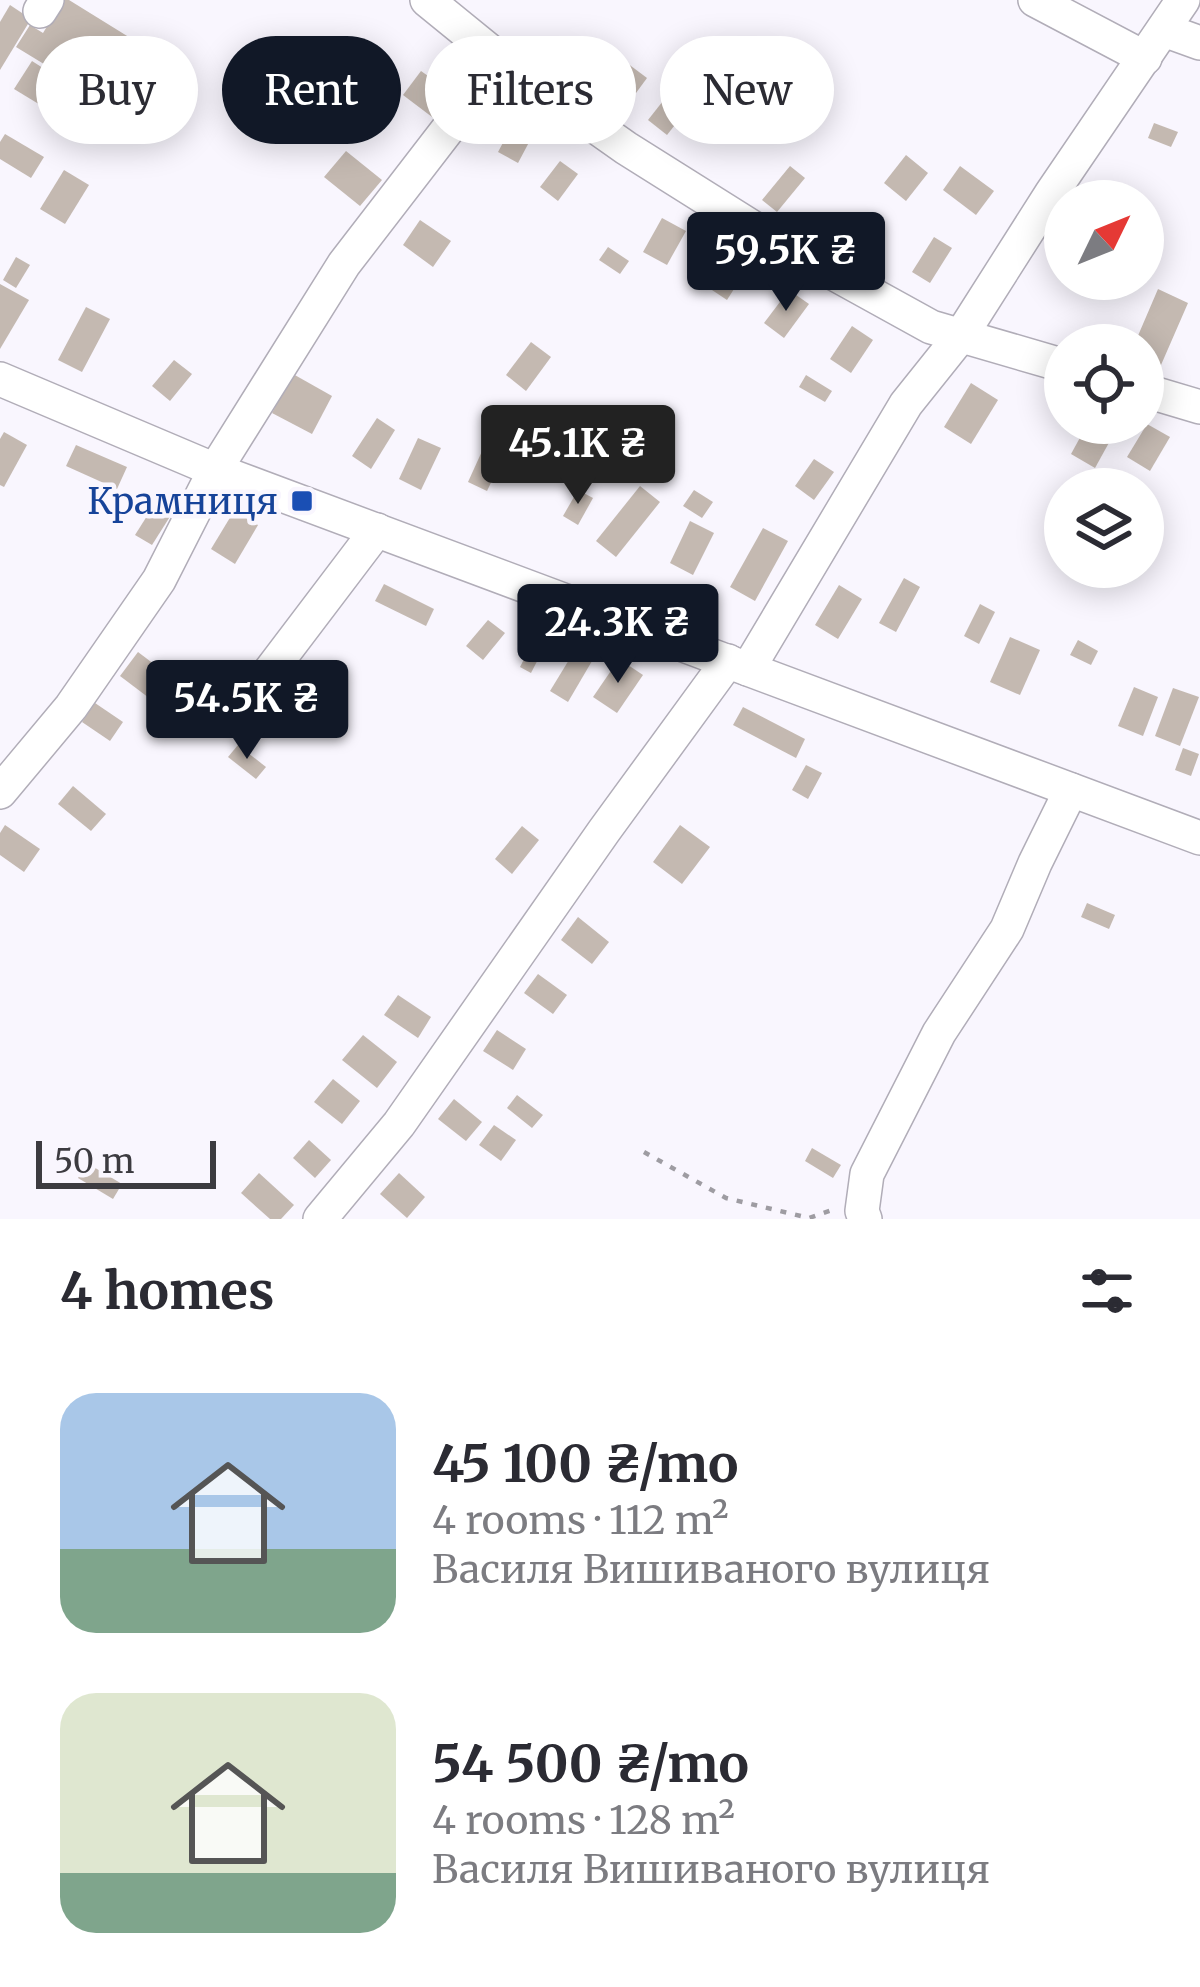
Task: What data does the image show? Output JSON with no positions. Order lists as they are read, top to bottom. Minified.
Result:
{"places":{"transit":["Крамниця"]},"scale_bar":"50 m","north":"top right","page":{"chip":["Buy","Rent","Filters","New"],"price":["59.5K ₴","45.1K ₴","24.3K ₴","54.5K ₴"],"scale":"50 m","heading":"4 homes","list":[{"name":"45 100 ₴/mo","note":"4 rooms · 112 m² · Василя Вишиваного вулиця"},{"name":"54 500 ₴/mo","note":"4 rooms · 128 m² · Василя Вишиваного вулиця"}]}}
